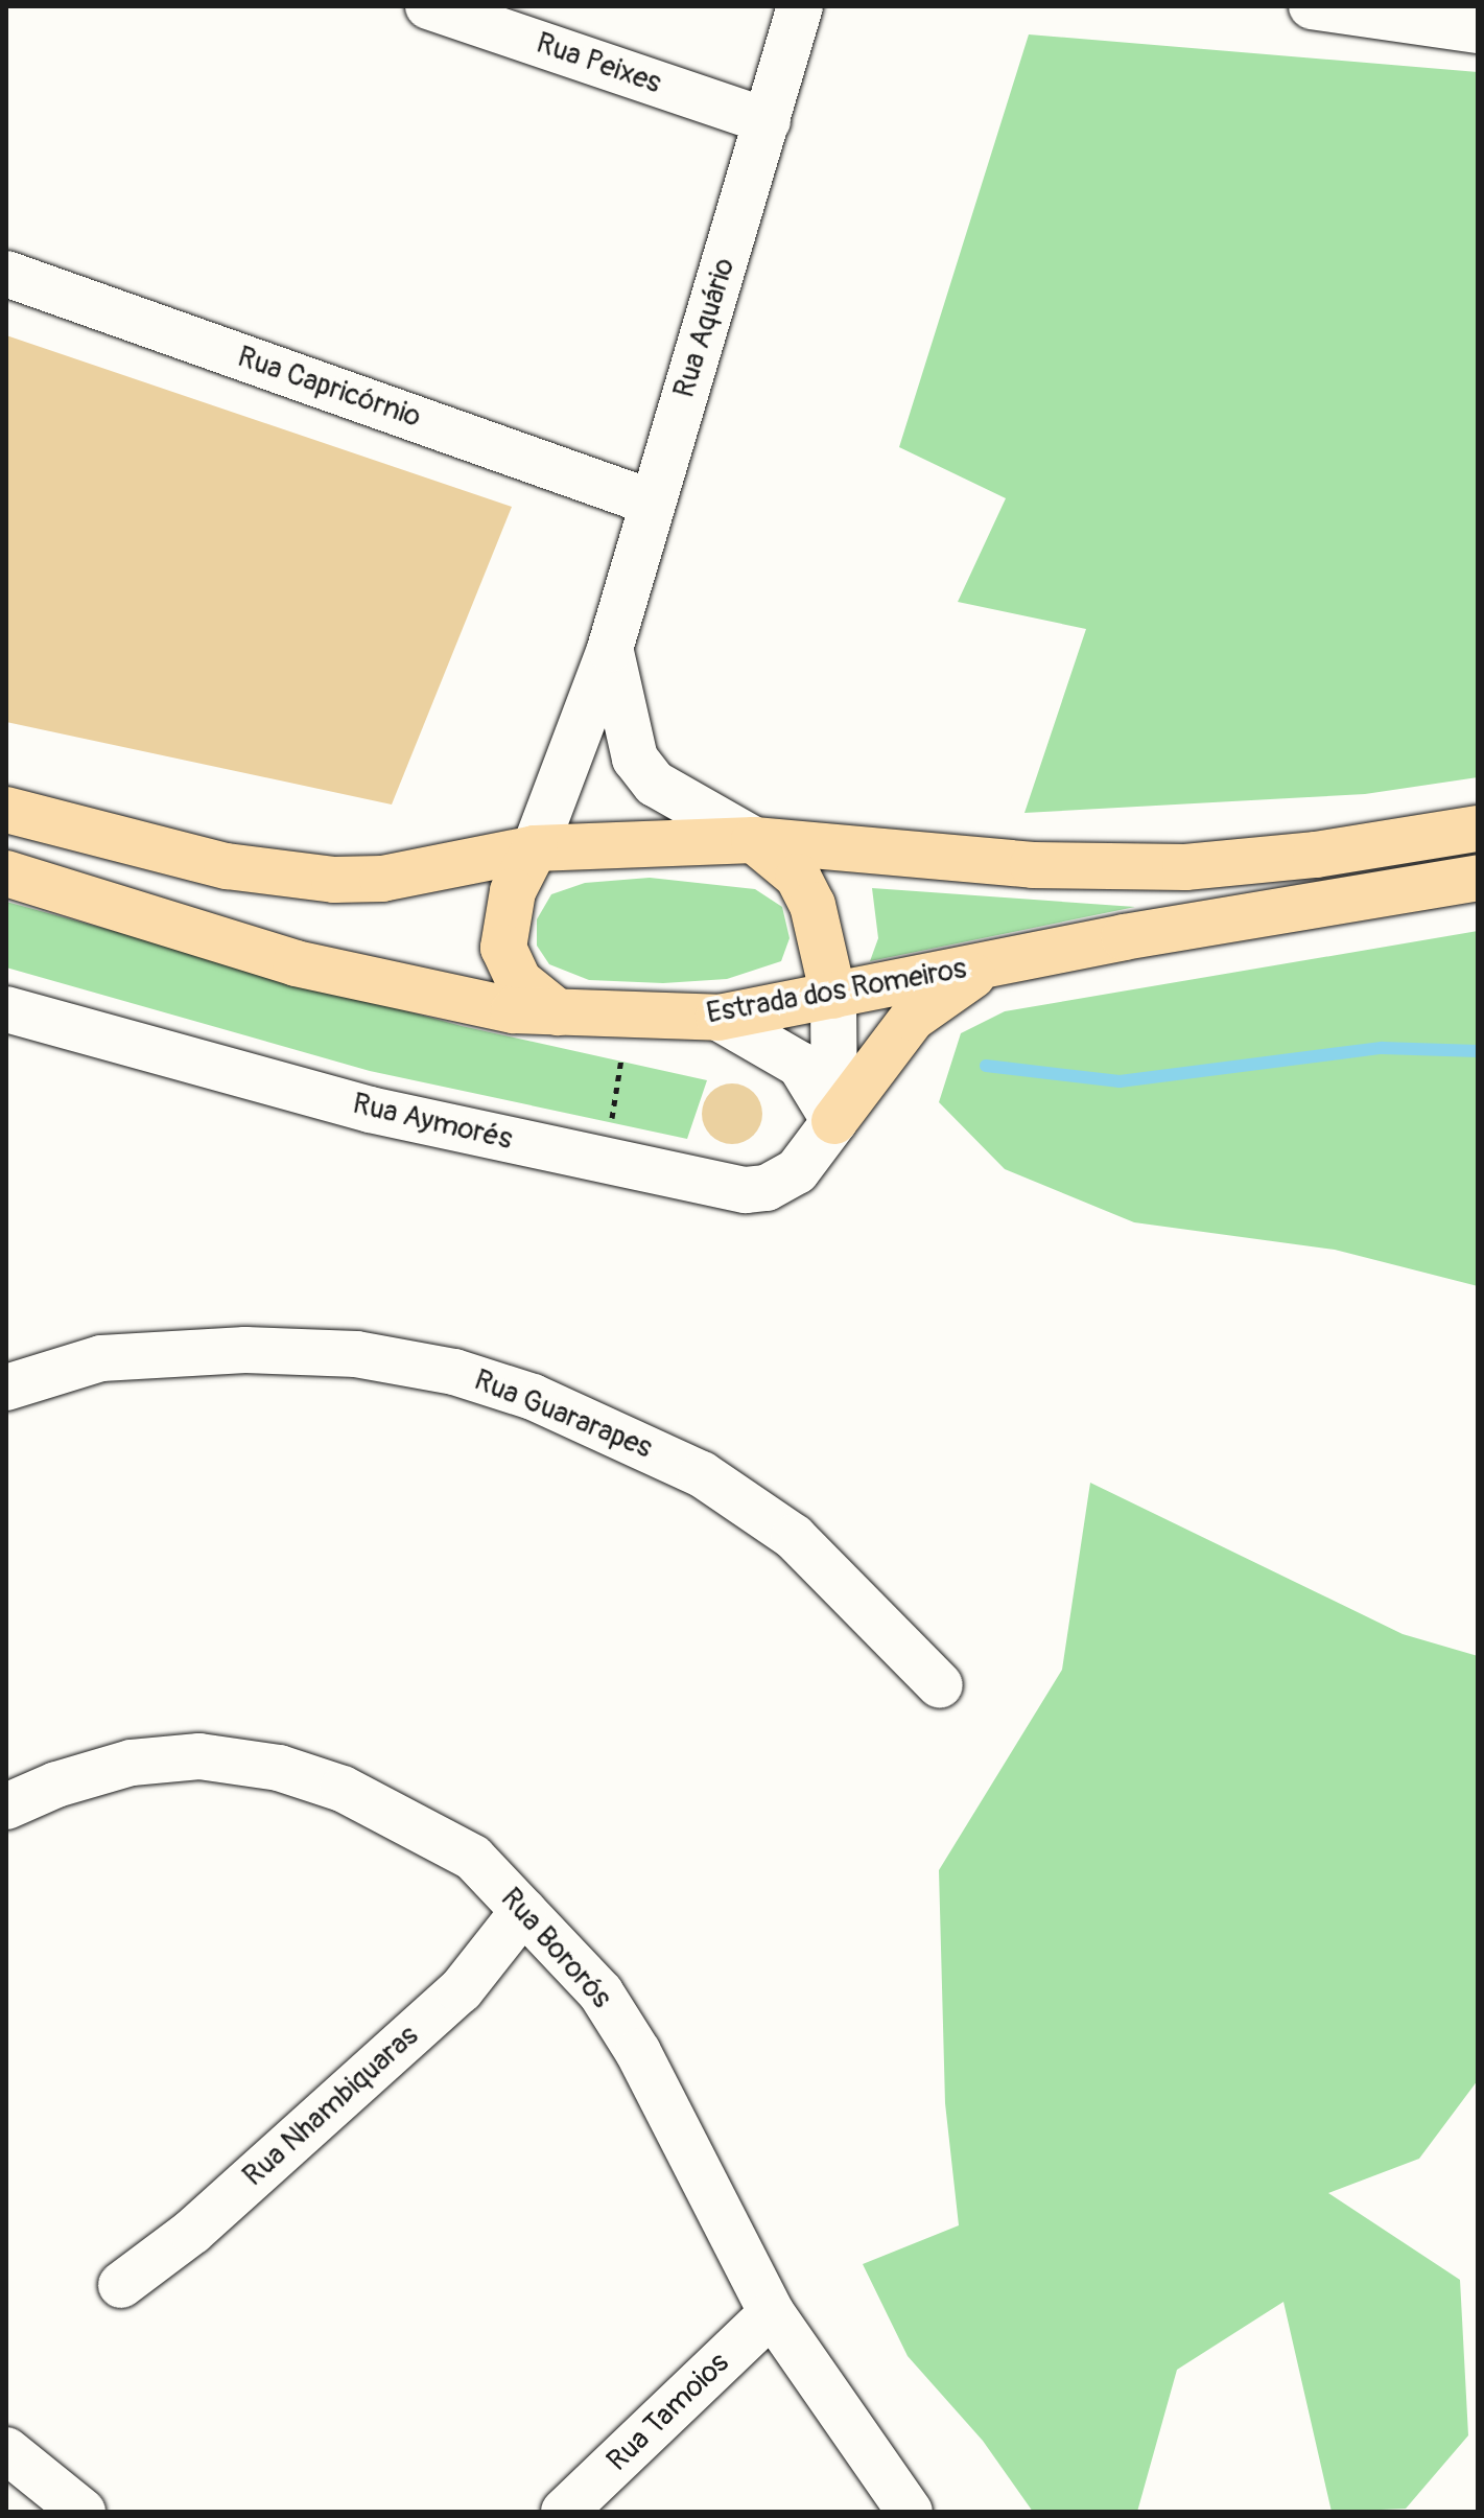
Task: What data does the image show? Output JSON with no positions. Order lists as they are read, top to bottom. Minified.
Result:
{"streets":{"main road":["Estrada dos Romeiros"],"street":["Rua Peixes","Rua Aquário","Rua Capricórnio","Rua Aymorés","Rua Guararapes","Rua Bororós","Rua Nhambiquaras","Rua Tamoios"]},"crossings":[["Rua Peixes","Rua Aquário"],["Rua Aquário","Rua Capricórnio"],["Rua Bororós","Rua Nhambiquaras"],["Rua Bororós","Rua Tamoios"]]}
